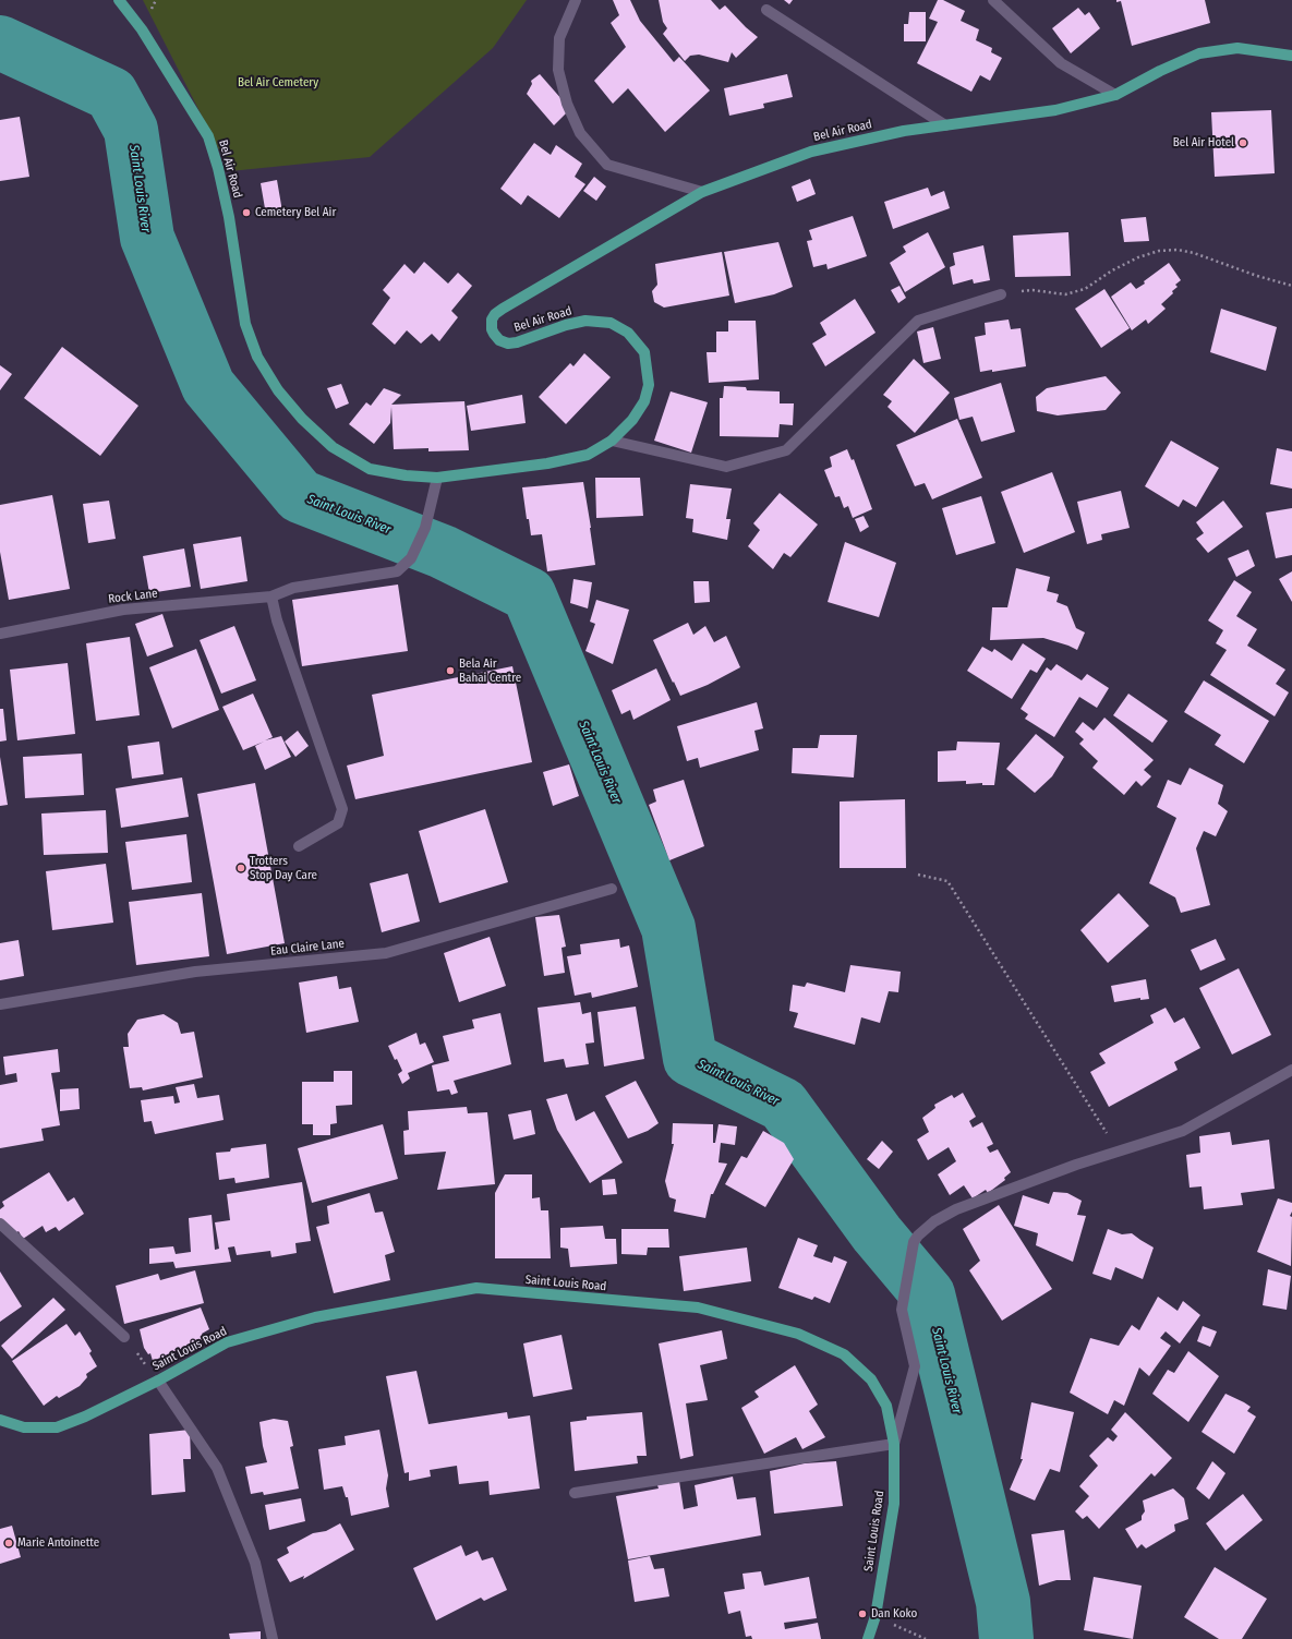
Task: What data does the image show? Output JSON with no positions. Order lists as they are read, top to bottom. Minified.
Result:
{"streets":{"main road":["Bel Air Road","Saint Louis Road"],"street":["Rock Lane","Eau Claire Lane"]},"crossings":[["Bel Air Road","Rock Lane"]],"water":["Saint Louis River"],"parks":["Bel Air Cemetery"],"places":["Bel Air Hotel","Cemetery Bel Air","Bela Air Bahai Centre","Trotters Stop Day Care","Marie Antoinette","Dan Koko"]}
